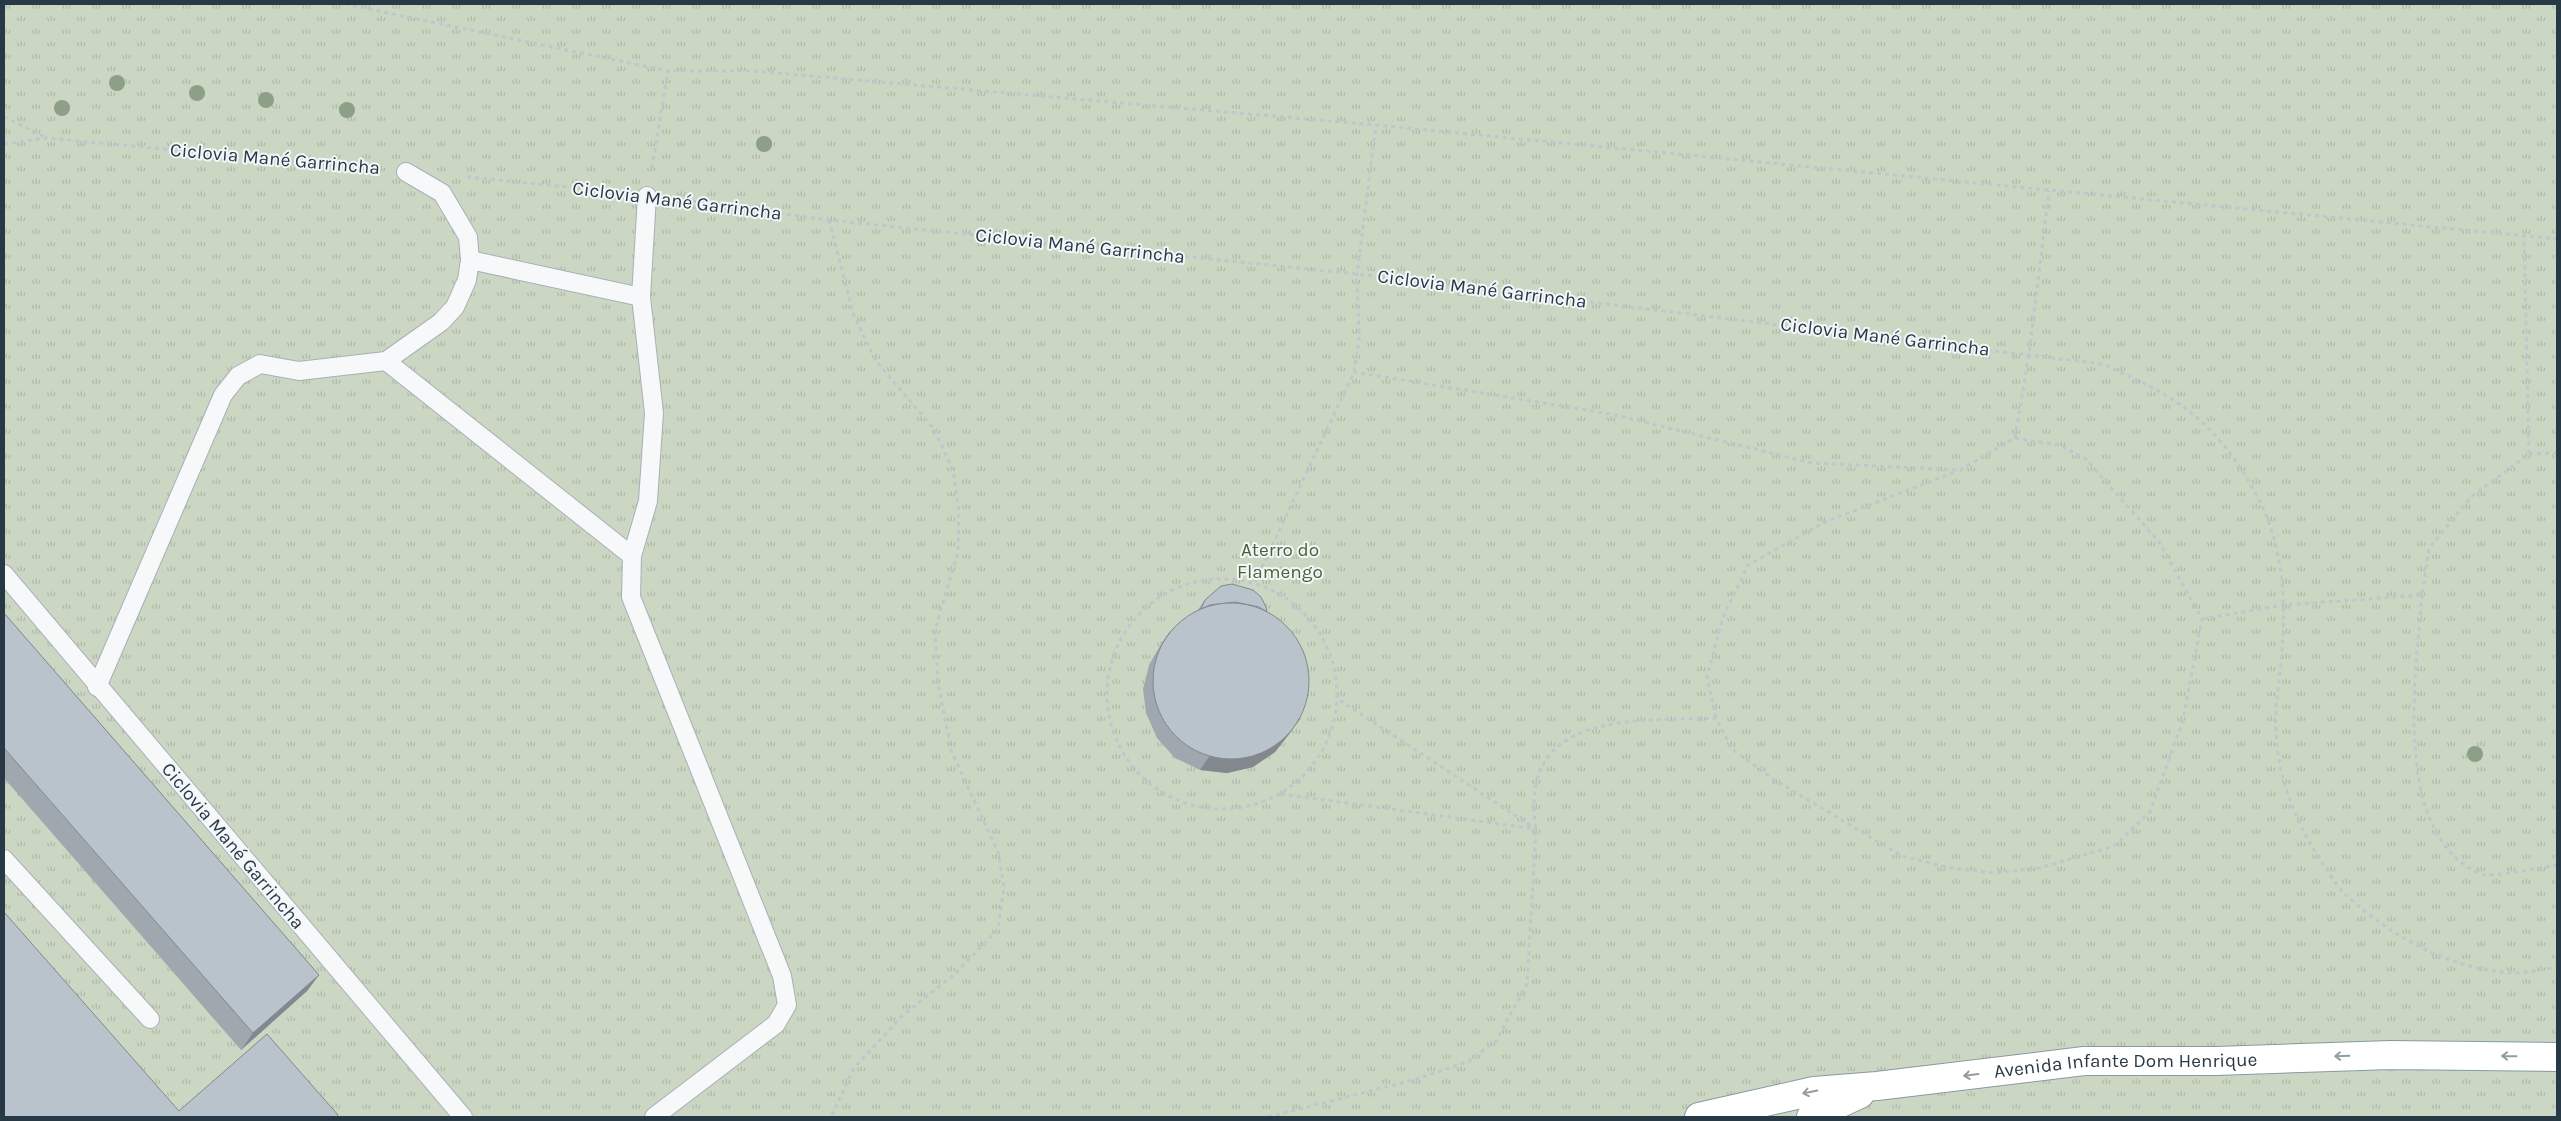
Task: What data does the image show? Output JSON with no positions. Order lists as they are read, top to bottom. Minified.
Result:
{"streets":{"highway":["Avenida Infante Dom Henrique"],"lane":["Ciclovia Mané Garrincha"]},"one_way":["Avenida Infante Dom Henrique"],"parks":["Aterro do Flamengo"]}
